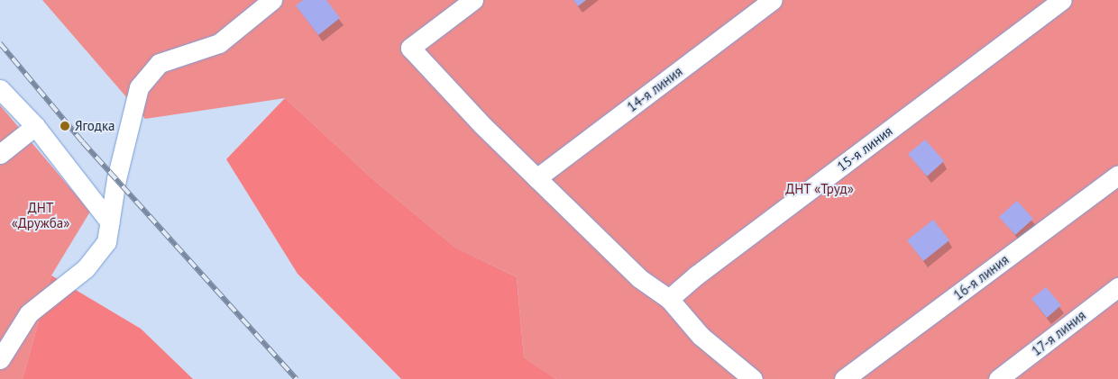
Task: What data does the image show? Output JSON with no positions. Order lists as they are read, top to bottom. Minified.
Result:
{"streets":{"street":["14-я линия","15-я линия","16-я линия","17-я линия"]},"parks":["ДНТ «Труд»","ДНТ «Дружба»"],"places":["Ягодка"]}
